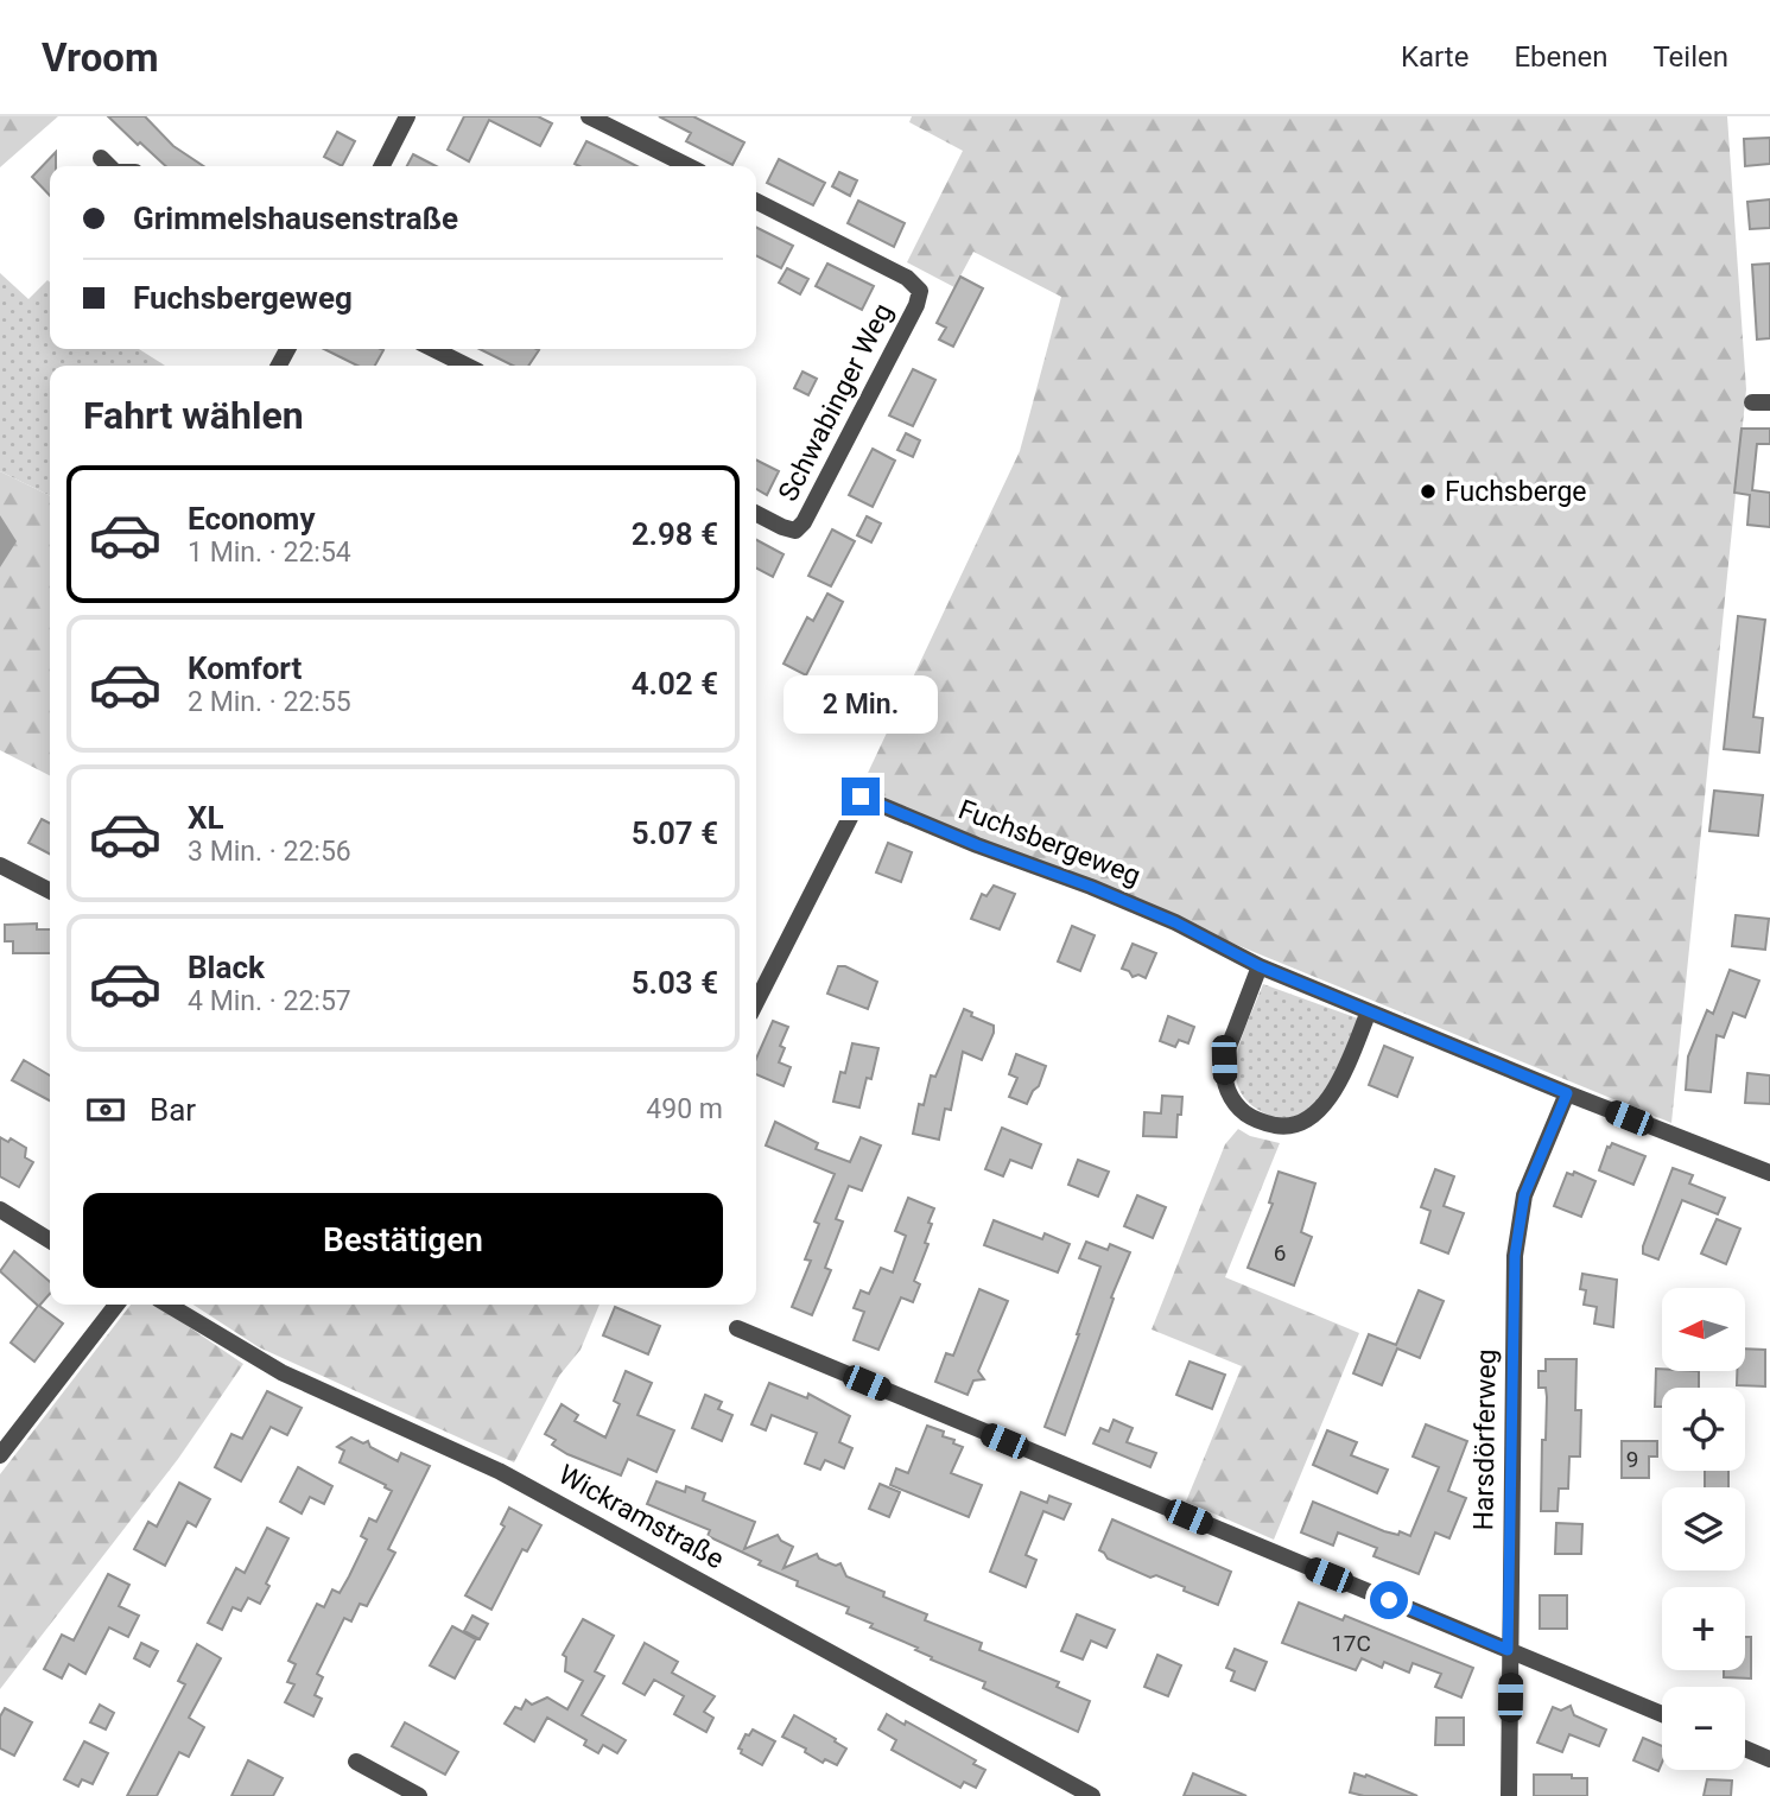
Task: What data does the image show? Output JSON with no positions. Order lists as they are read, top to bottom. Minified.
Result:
{"streets":{"street":["Schwabinger Weg","Fuchsbergeweg","Harsdörferweg","Wickramstraße"]},"crossings":[["Fuchsbergeweg","Harsdörferweg"]],"places":["Fuchsberge"],"house_numbers":["6","9","17C"],"north":"left","page":{"header":"Vroom","nav":["Karte","Ebenen","Teilen"],"banner":["Grimmelshausenstraße","Fuchsbergeweg"],"heading":"Fahrt wählen","list":[{"name":"Economy","note":"1 Min. · 22:54","value":"2.98 €"},{"name":"Komfort","note":"2 Min. · 22:55","value":"4.02 €"},{"name":"XL","note":"3 Min. · 22:56","value":"5.07 €"},{"name":"Black","note":"4 Min. · 22:57","value":"5.03 €"}],"bubble":"2 Min.","pay":["Bar","490 m"],"buttons":"Bestätigen","map_buttons":["+","−"]}}
